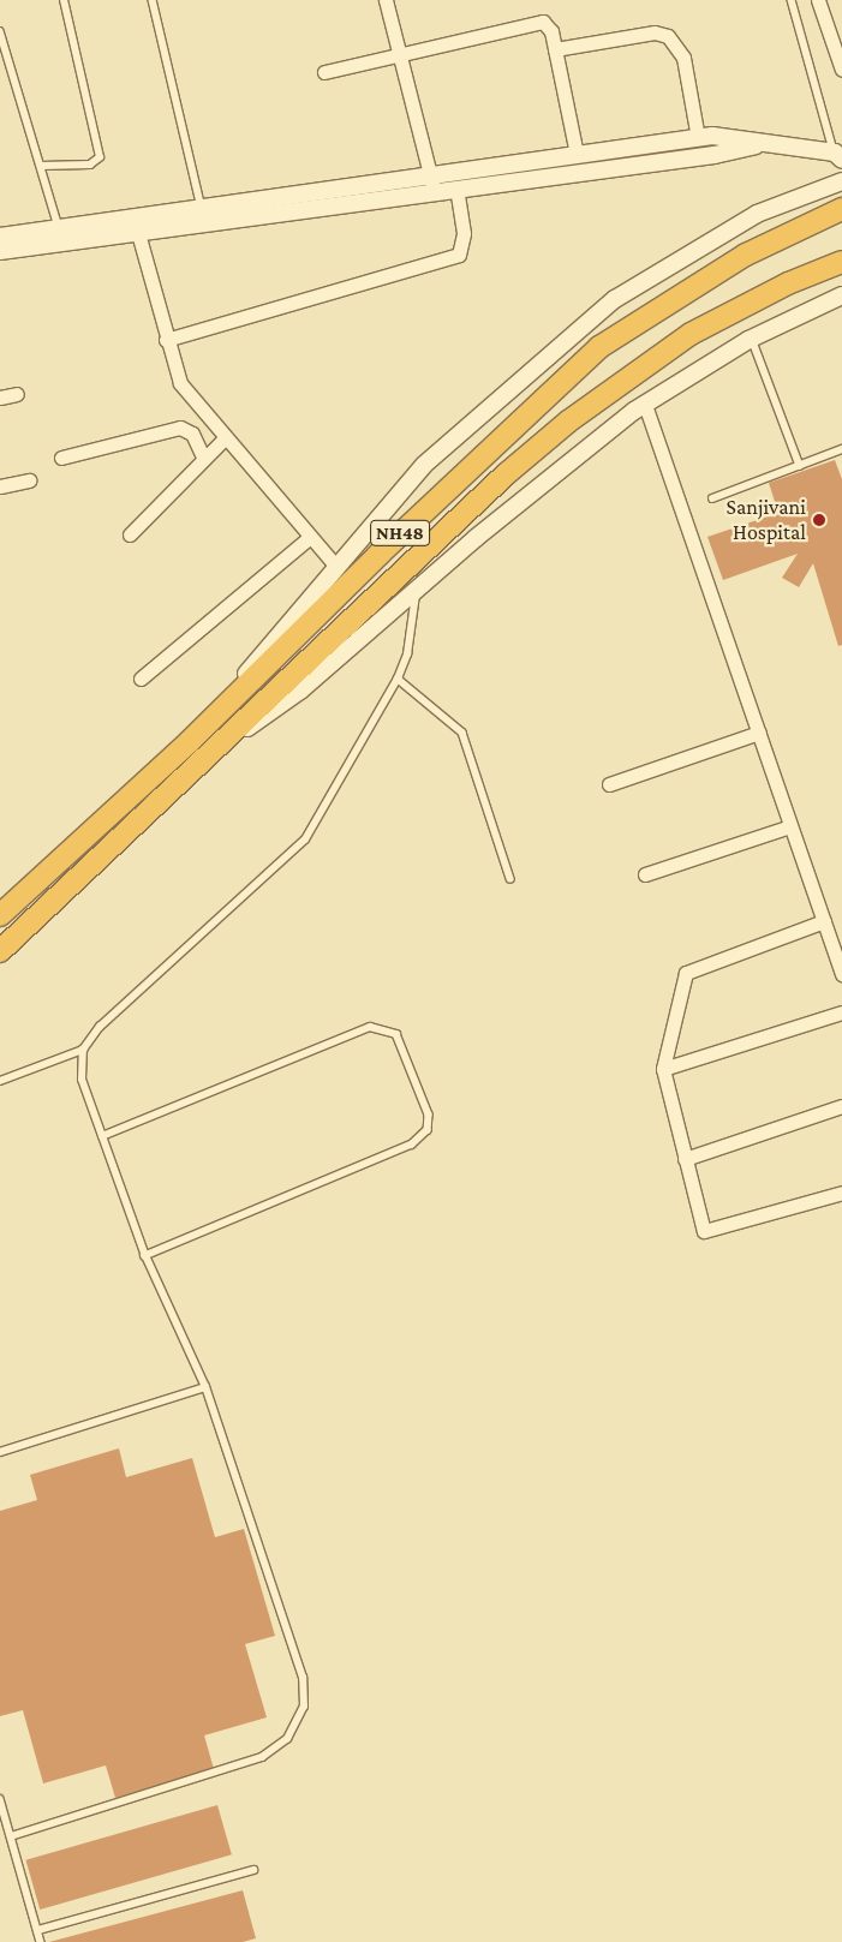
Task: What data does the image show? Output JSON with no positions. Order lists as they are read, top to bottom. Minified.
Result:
{"streets":{"highway":["NH48"]},"places":["Sanjivani Hospital"]}
